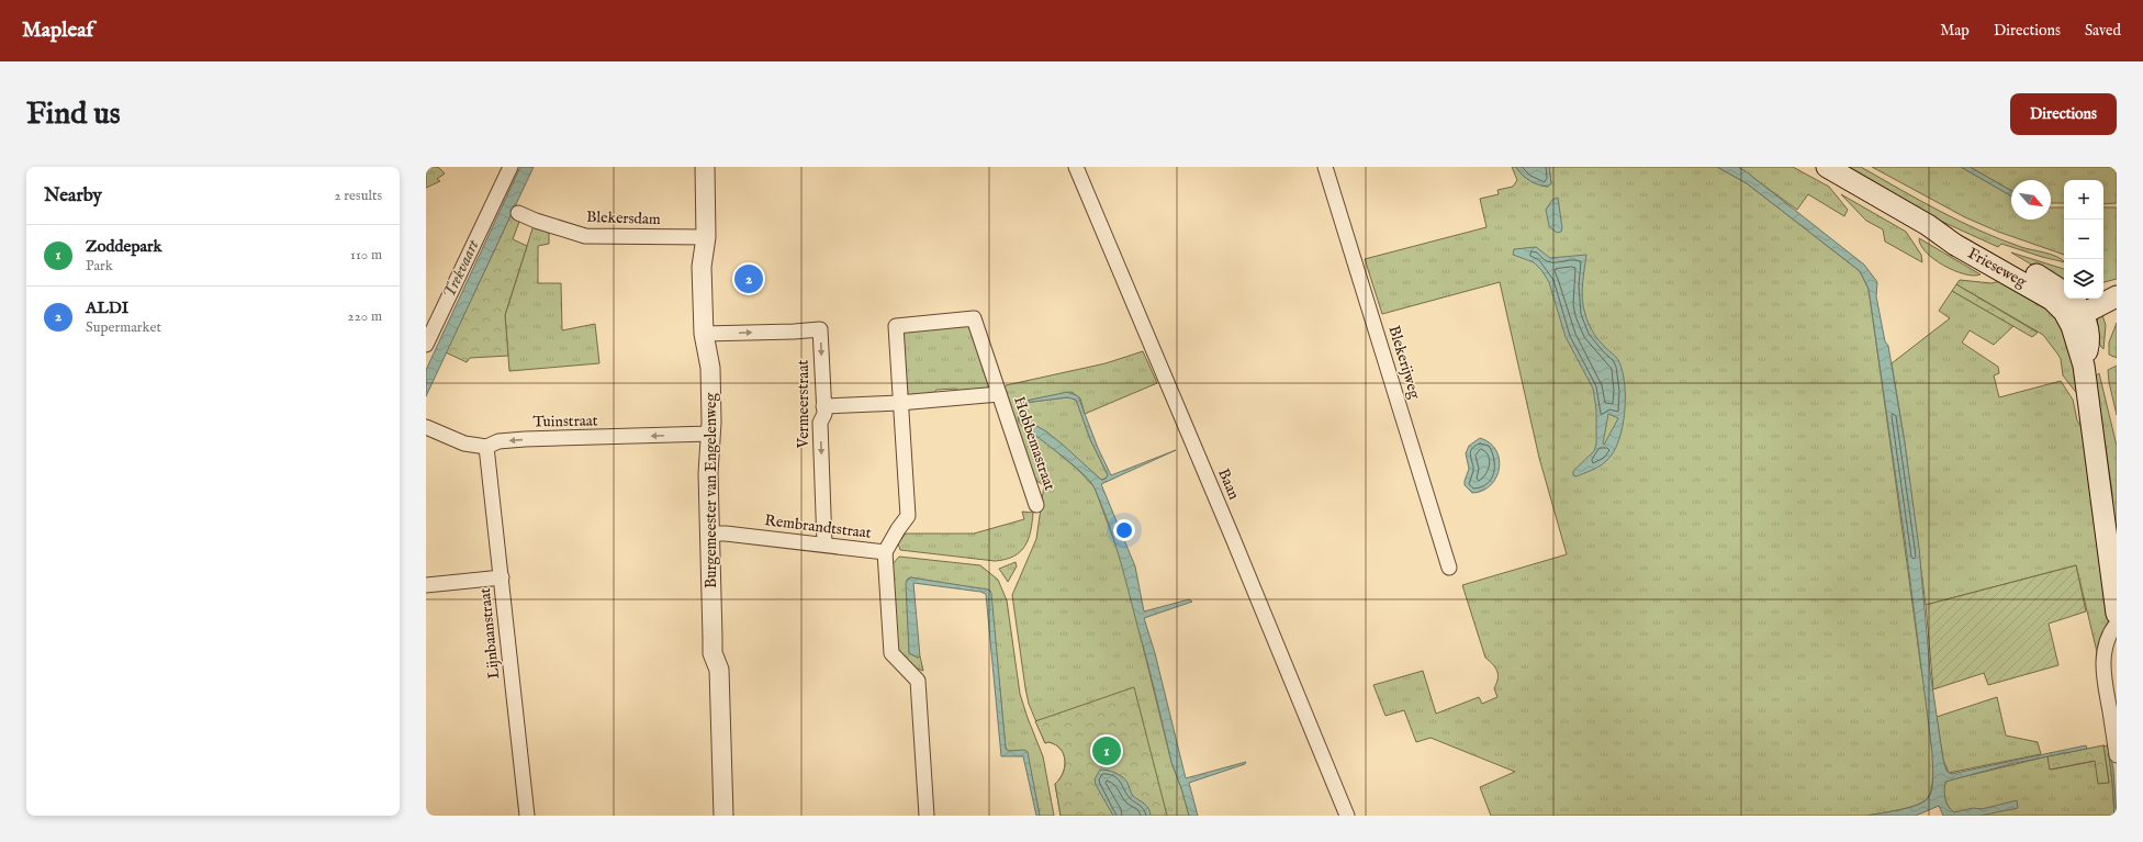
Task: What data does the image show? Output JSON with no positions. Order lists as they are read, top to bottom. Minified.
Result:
{"streets":{"main road":["Frieseweg"],"street":["Blekersdam","Blekerijweg","Vermeerstraat","Tuinstraat","Hobbemastraat","Baan","Burgemeester van Engelenweg","Rembrandtstraat","Lijnbaanstraat"]},"crossings":[["Blekersdam","Burgemeester van Engelenweg"],["Vermeerstraat","Hobbemastraat"],["Vermeerstraat","Burgemeester van Engelenweg"],["Vermeerstraat","Rembrandtstraat"],["Tuinstraat","Burgemeester van Engelenweg"],["Tuinstraat","Lijnbaanstraat"],["Hobbemastraat","Rembrandtstraat"],["Burgemeester van Engelenweg","Rembrandtstraat"]],"one_way":["Tuinstraat"],"water":["Trekvaart"],"north":"bottom right","page":{"header":"Mapleaf","nav":["Map","Directions","Saved"],"buttons":"Directions","title":"Find us","heading":["Nearby","2 results"],"map_buttons":["+","−"],"list":[{"mark":"1","name":"Zoddepark","note":"Park","value":"110 m"},{"mark":"2","name":"ALDI","note":"Supermarket","value":"220 m"}],"pins":["2","1"]}}
